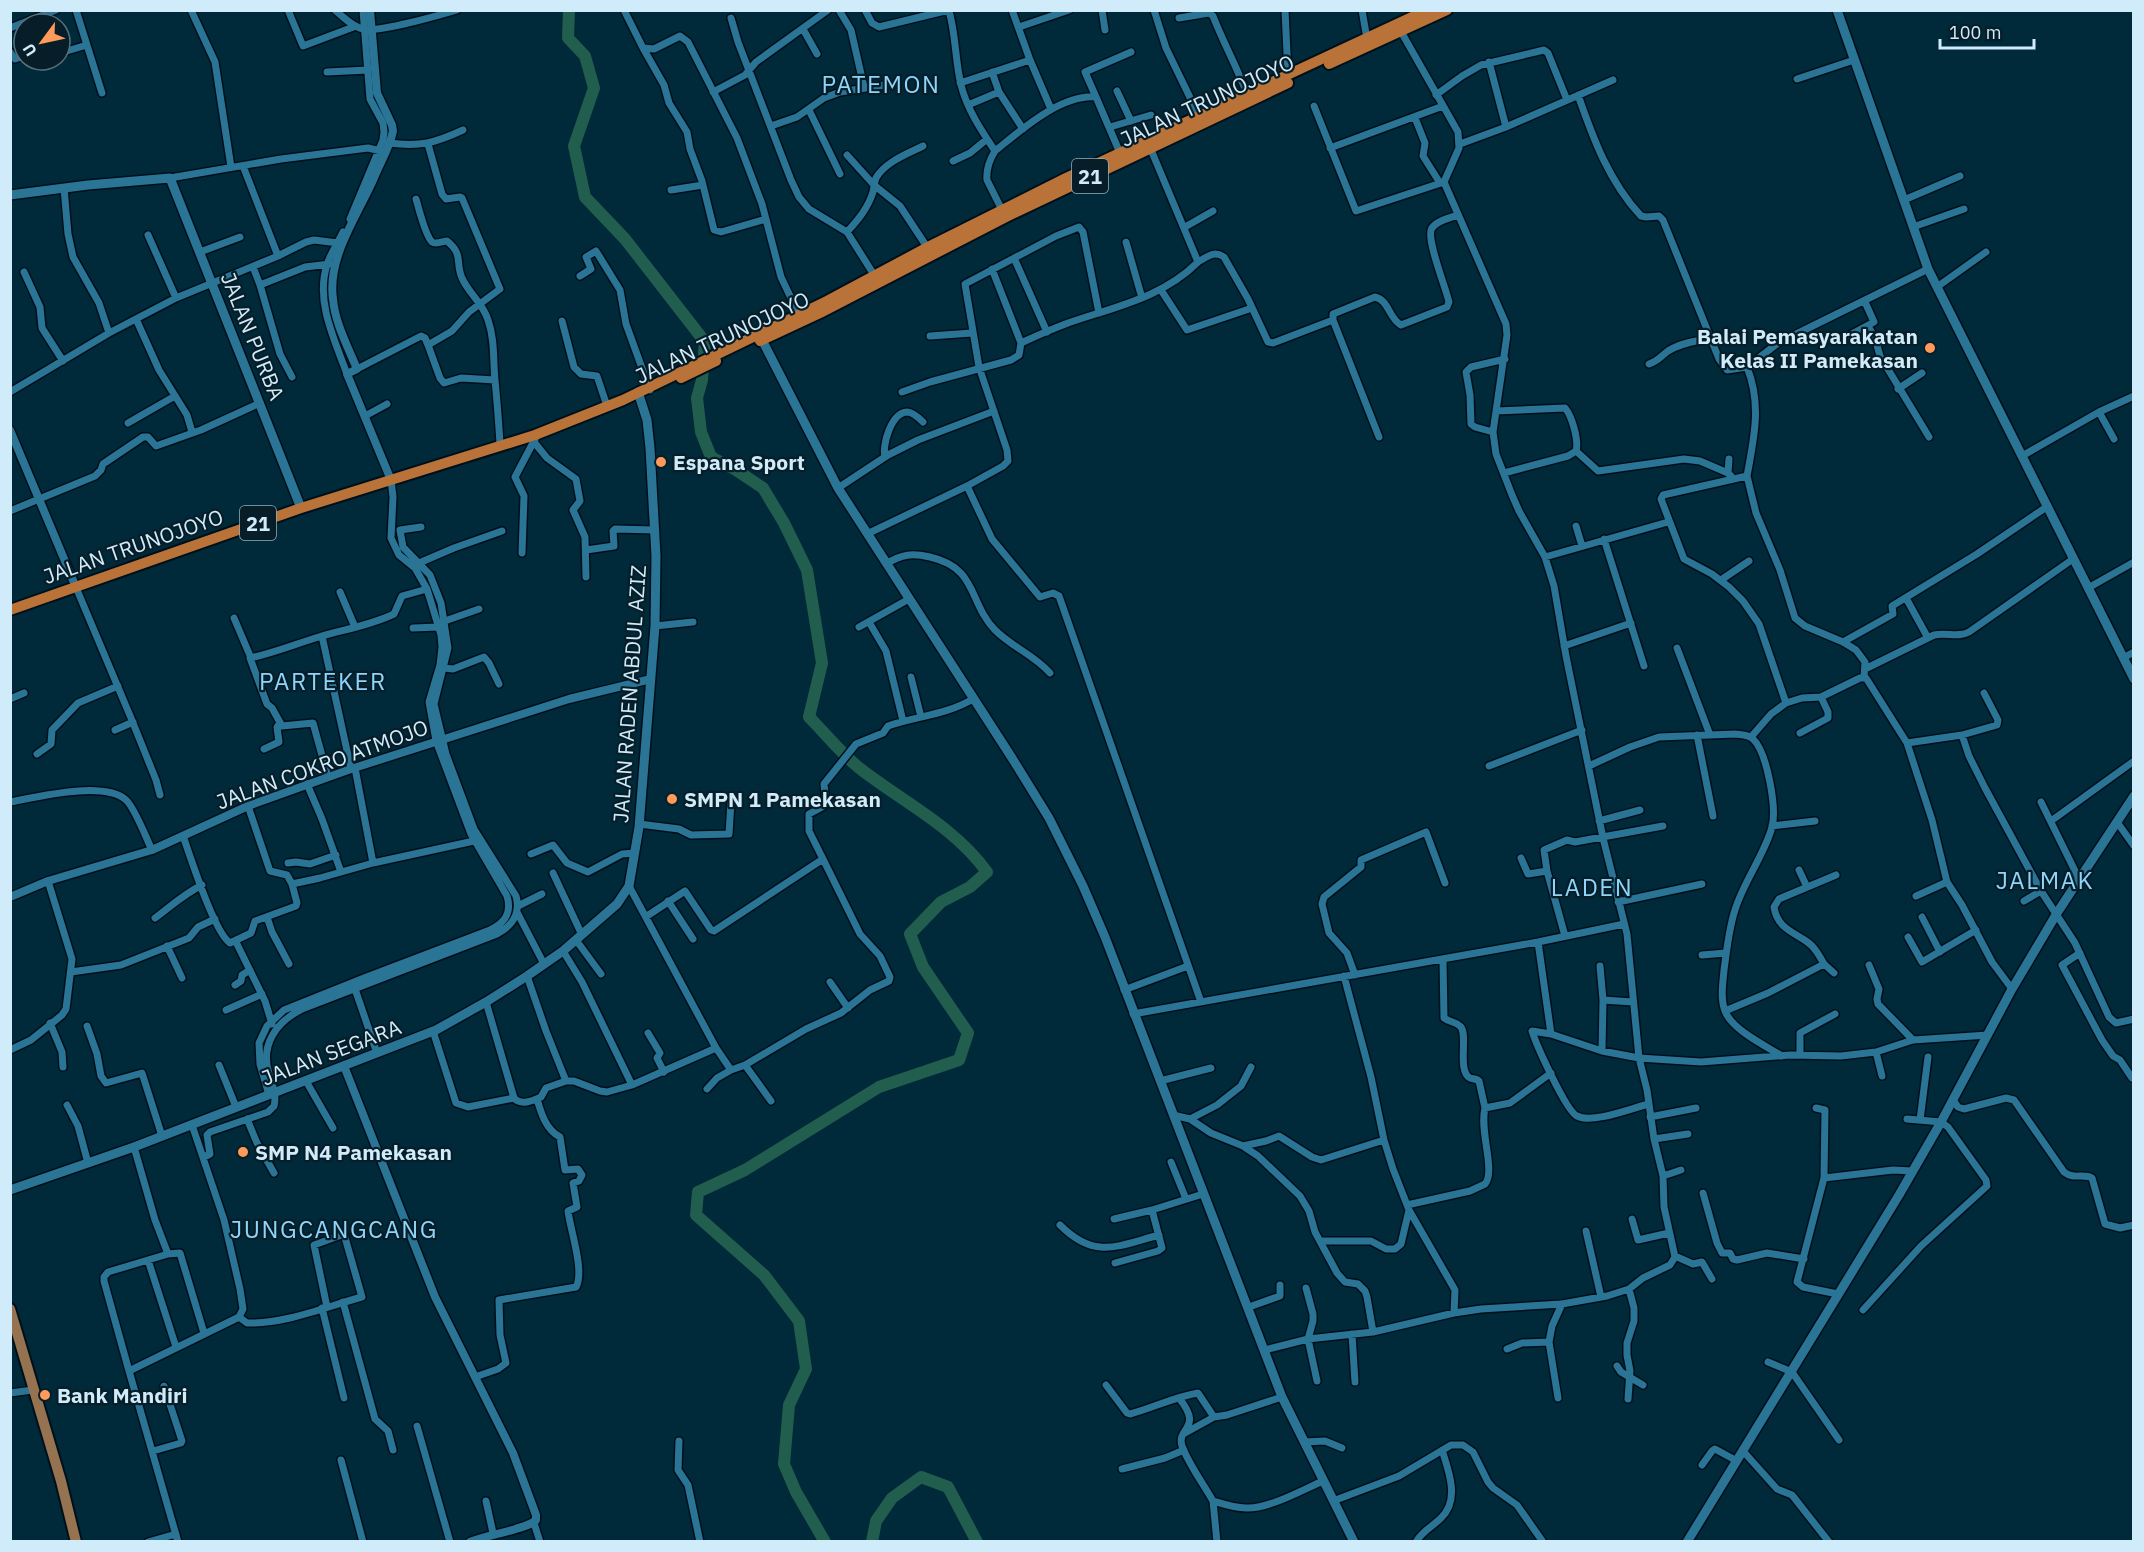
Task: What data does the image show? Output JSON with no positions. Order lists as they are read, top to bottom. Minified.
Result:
{"streets":{"highway":["JALAN TRUNOJOYO","21"],"main road":["JALAN PURBA","JALAN RADEN ABDUL AZIZ","JALAN SEGARA"],"street":["JALAN COKRO ATMOJO"]},"crossings":[["JALAN TRUNOJOYO","21"],["JALAN TRUNOJOYO","JALAN PURBA"],["JALAN TRUNOJOYO","JALAN RADEN ABDUL AZIZ"],["JALAN RADEN ABDUL AZIZ","JALAN COKRO ATMOJO"],["JALAN RADEN ABDUL AZIZ","JALAN SEGARA"]],"districts":["PATEMON","PARTEKER","JALMAK","LADEN","JUNGCANGCANG"],"places":["Balai Pemasyarakatan Kelas II Pamekasan","Espana Sport","SMPN 1 Pamekasan","SMP N4 Pamekasan","Bank Mandiri"],"scale_bar":"100 m","north":"bottom left"}
